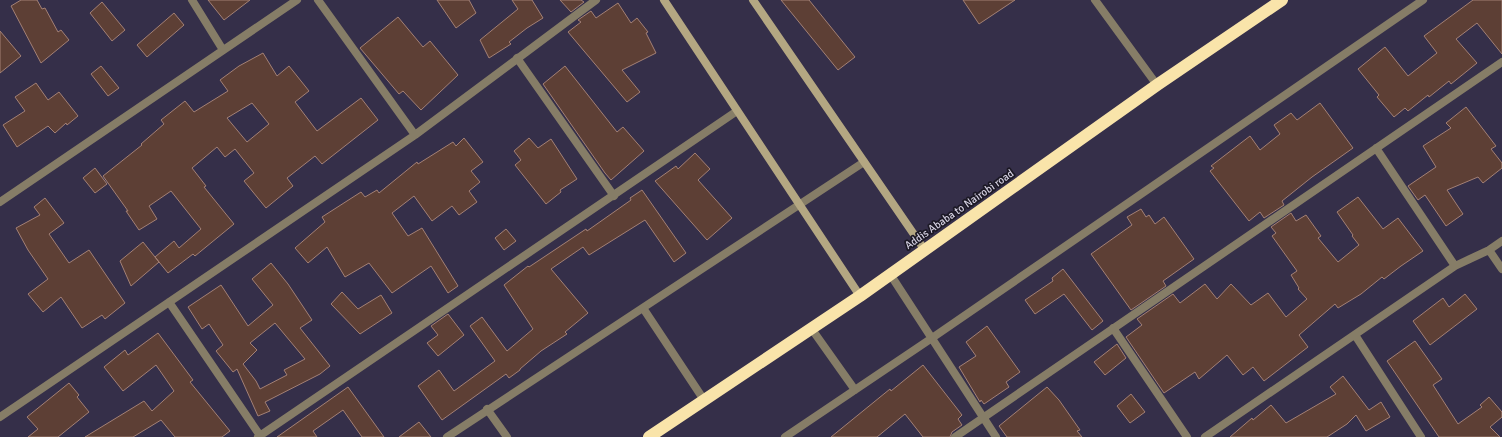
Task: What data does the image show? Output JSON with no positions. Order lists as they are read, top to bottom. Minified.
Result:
{"streets":{"highway":["Addis Ababa to Nairobi road"]}}
